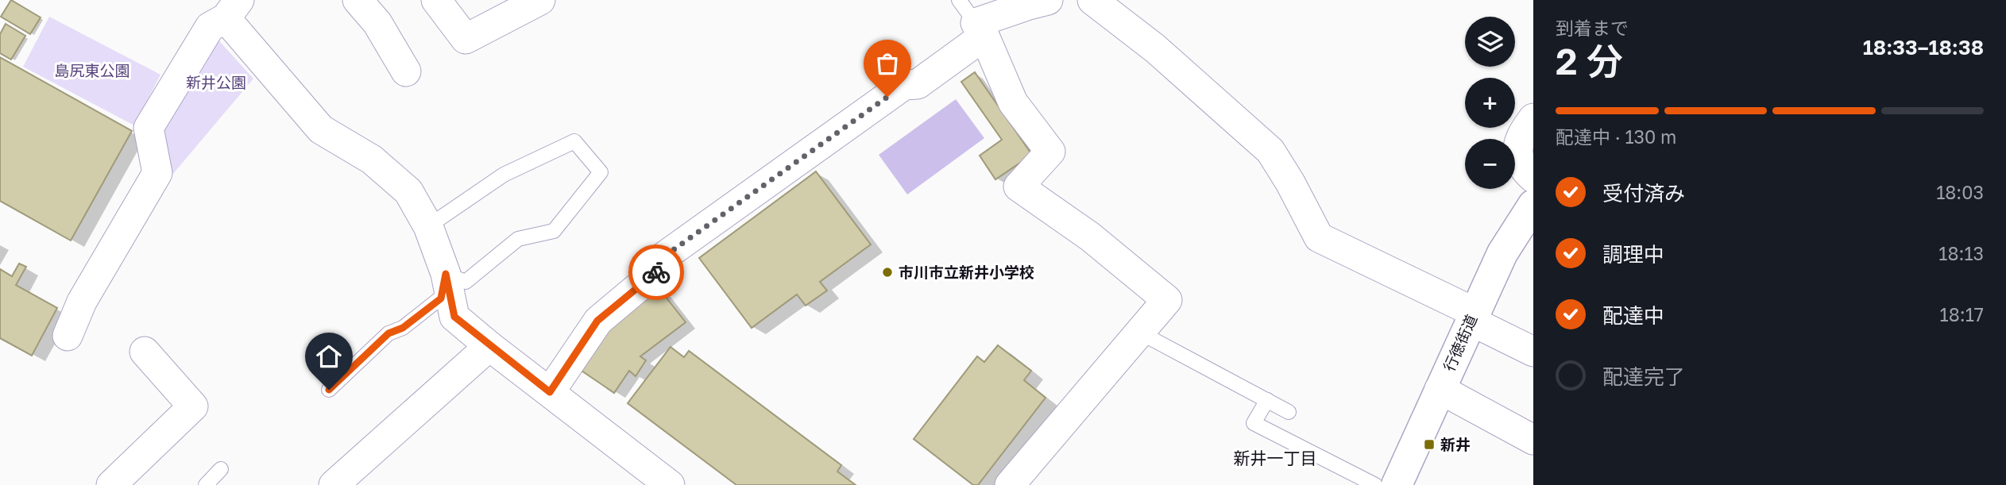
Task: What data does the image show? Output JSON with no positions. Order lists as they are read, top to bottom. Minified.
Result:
{"streets":{"street":["行徳街道"]},"districts":["新井一丁目"],"parks":["島尻東公園","新井公園"],"places":{"other":["市川市立新井小学校"],"transit":["新井"]},"page":{"heading":["2 分","到着まで","18:33–18:38"],"map_buttons":["+","−"],"bar":"配達中 · 130 m","list":[["受付済み","18:03"],["調理中","18:13"],["配達中","18:17"],"配達完了"]}}
